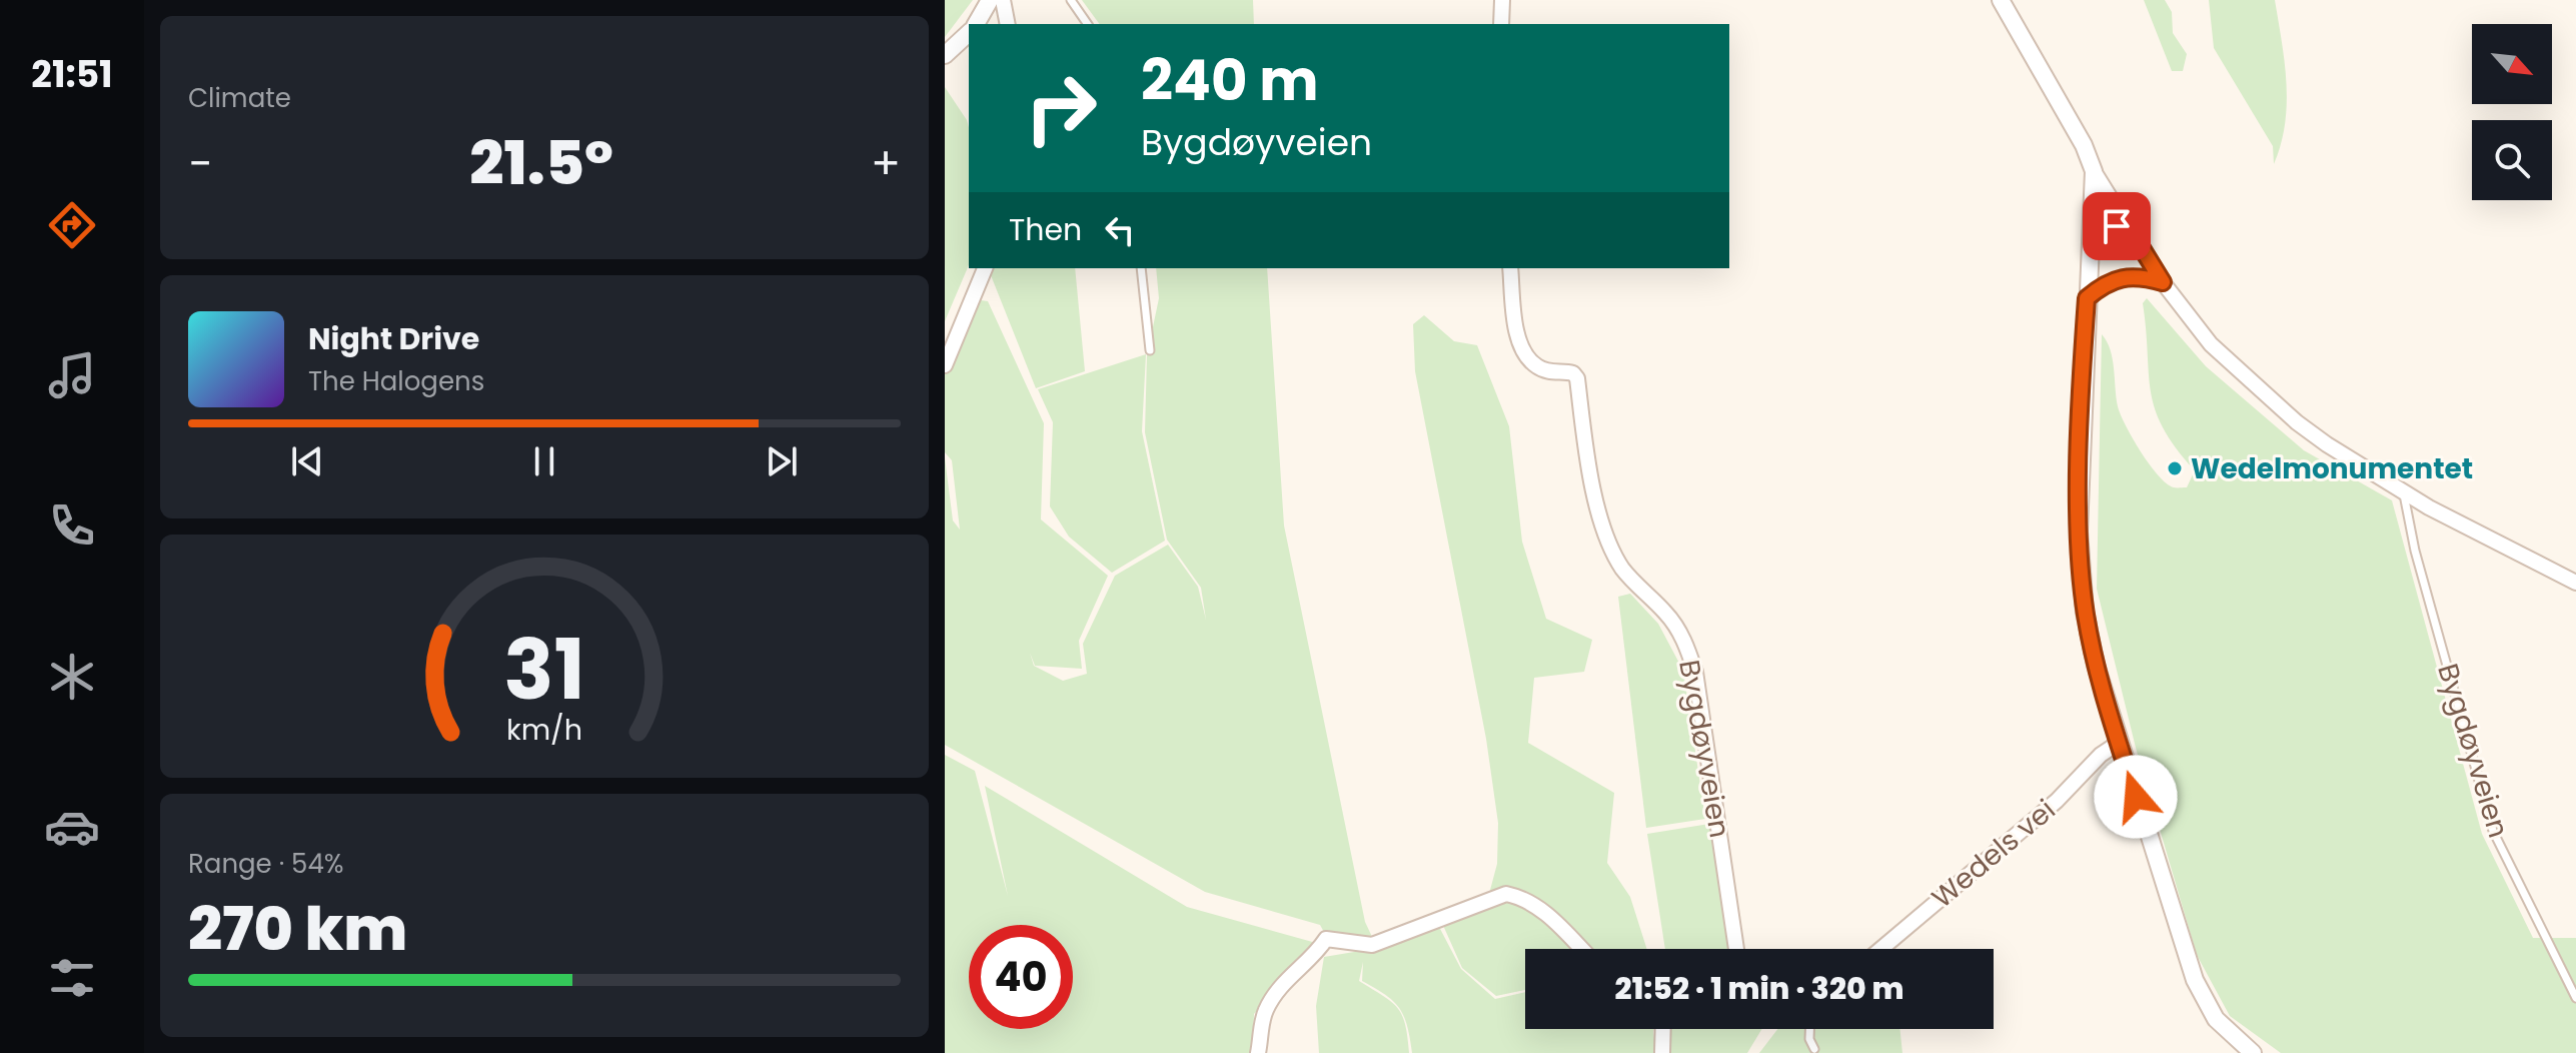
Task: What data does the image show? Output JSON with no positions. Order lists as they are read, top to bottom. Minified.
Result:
{"streets":{"street":["Bygdøyveien","Wedels vei"]},"places":["Wedelmonumentet"],"north":"bottom right","page":{"tabs":"21:51","tile":["Climate",["Range · 54%","270 km"]],"turn":["240 m","Bygdøyveien"],"heat":["−","21.5°","+"],"then":"Then","song":["Night Drive","The Halogens"],"limit":"40","trip":"21:52 · 1 min · 320 m","gauge":["31","km/h"]}}
